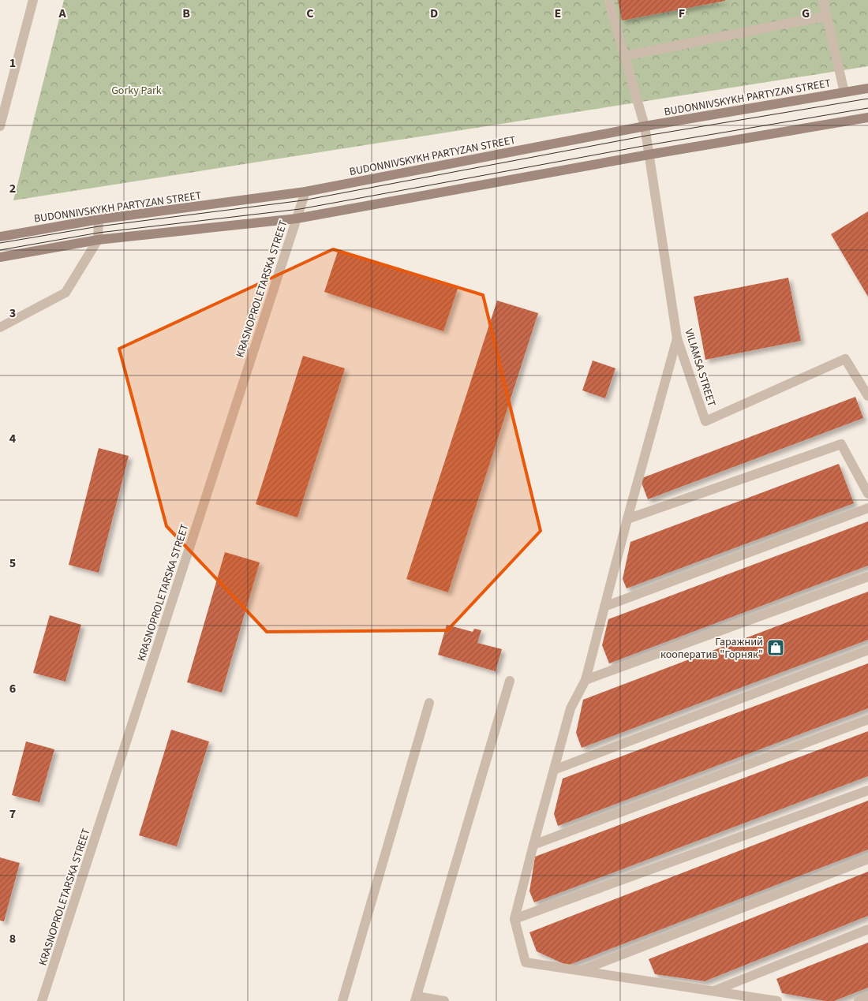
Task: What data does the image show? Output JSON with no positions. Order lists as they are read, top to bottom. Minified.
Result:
{"streets":{"main road":["BUDONNIVSKYKH PARTYZAN STREET"],"street":["KRASNOPROLETARSKA STREET","VILIAMSA STREET"]},"crossings":[["BUDONNIVSKYKH PARTYZAN STREET","KRASNOPROLETARSKA STREET"],["BUDONNIVSKYKH PARTYZAN STREET","VILIAMSA STREET"]],"parks":["Gorky Park"],"places":{"shop":["Гаражний кооператив \"Горняк\""]},"grid":{"columns":["A","B","C","D","E","F","G"],"rows":["1","2","3","4","5","6","7","8"]}}
